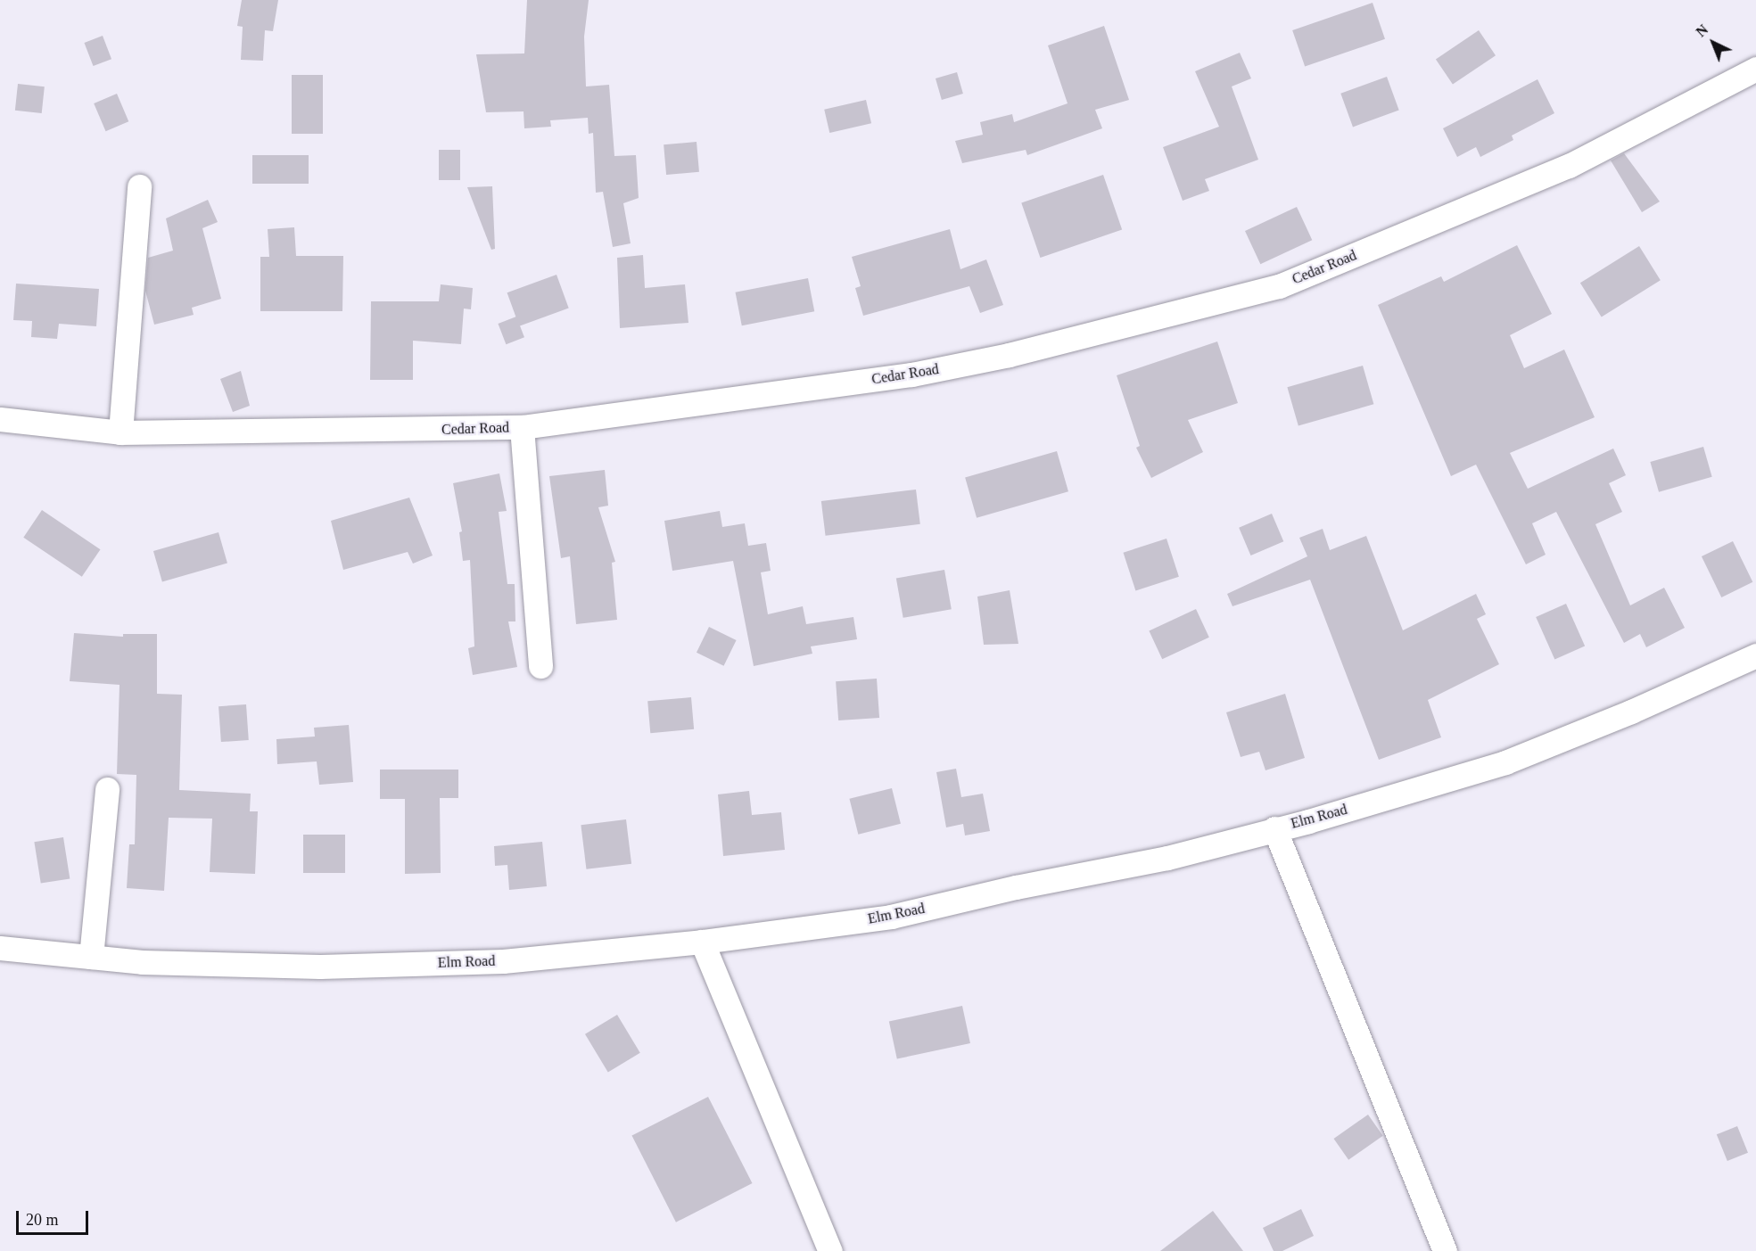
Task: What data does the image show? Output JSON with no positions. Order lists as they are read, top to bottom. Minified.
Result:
{"streets":{"street":["Cedar Road","Elm Road"]},"scale_bar":"20 m","north":"top left"}
